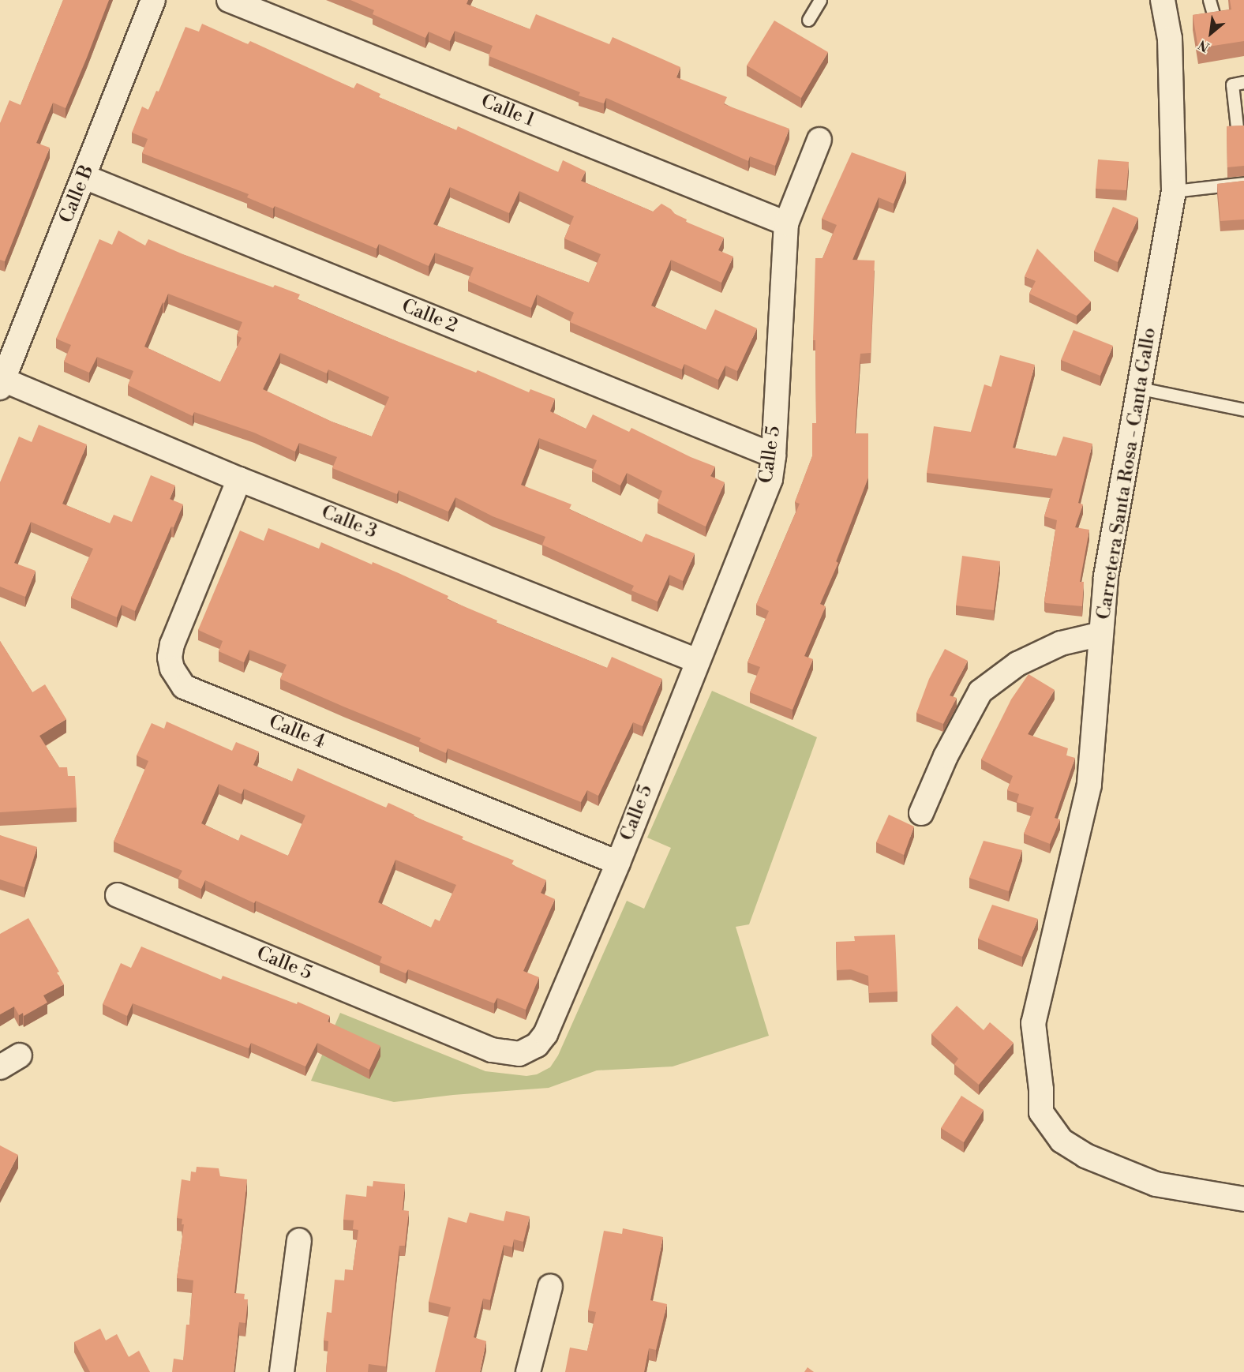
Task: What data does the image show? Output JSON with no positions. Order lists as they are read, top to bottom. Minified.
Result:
{"streets":{"street":["Calle 1","Calle B","Calle 2","Calle 5","Carretera Santa Rosa - Canta Gallo","Calle 3","Calle 4"]},"crossings":[["Calle 1","Calle 5"],["Calle B","Calle 2"],["Calle B","Calle 3"],["Calle 2","Calle 5"],["Calle 5","Calle 3"],["Calle 5","Calle 4"],["Calle 3","Calle 4"]],"north":"bottom left"}
